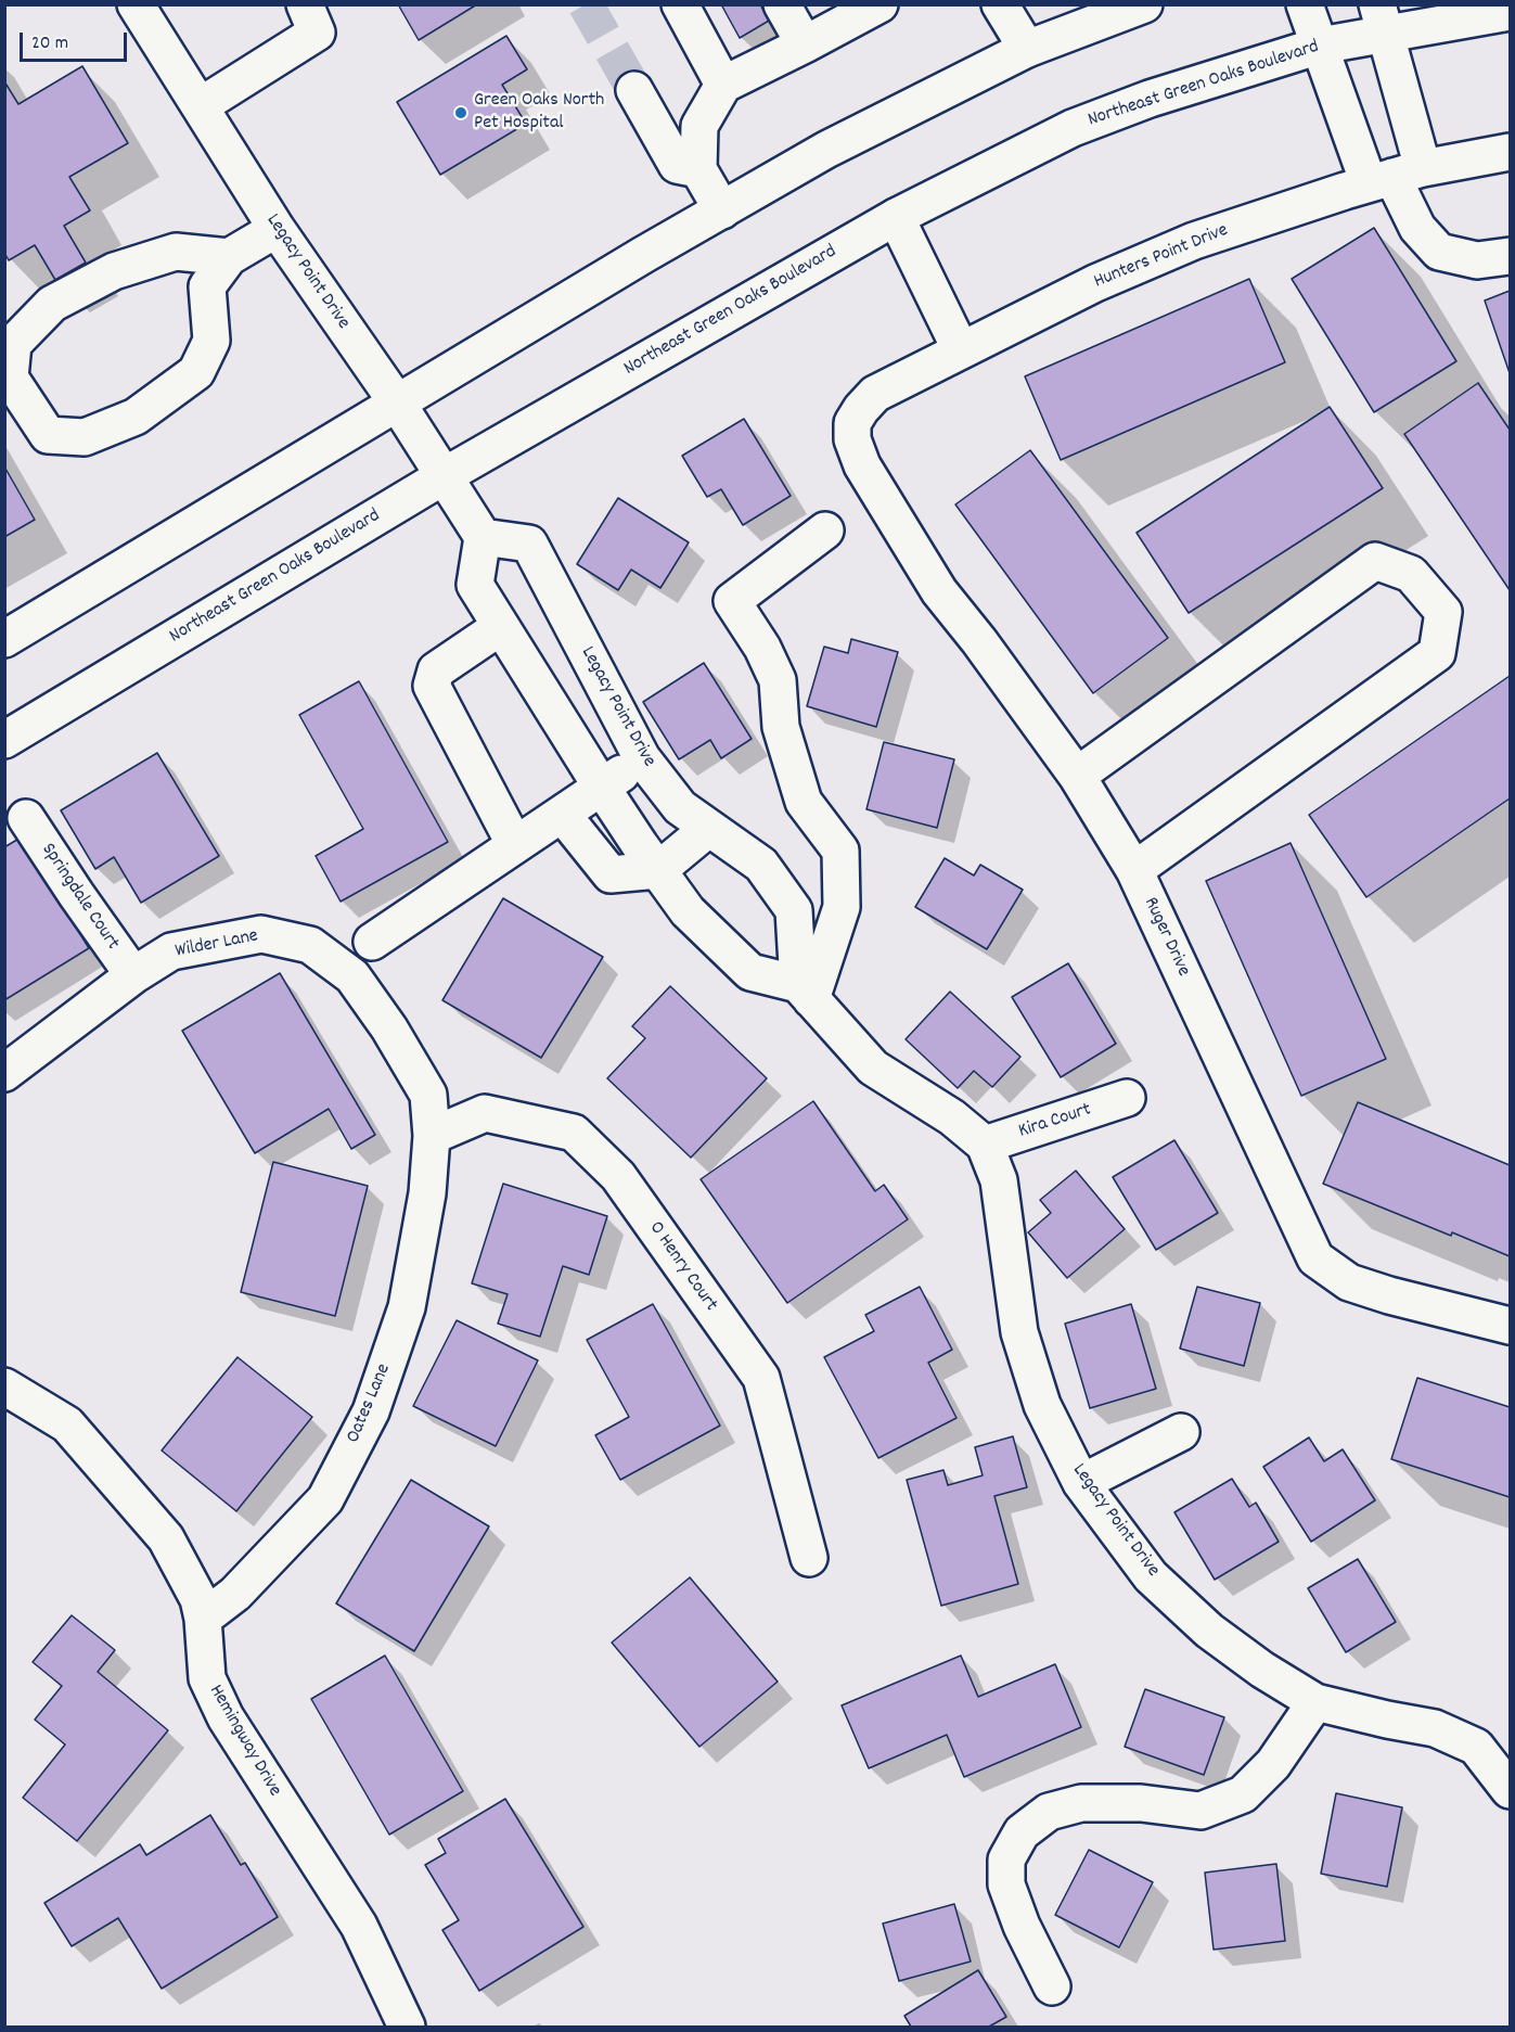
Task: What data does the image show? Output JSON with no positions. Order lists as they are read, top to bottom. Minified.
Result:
{"streets":{"street":["Northeast Green Oaks Boulevard","Hunters Point Drive","Legacy Point Drive","Springdale Court","Ruger Drive","Wilder Lane","Kira Court","O Henry Court","Oates Lane","Hemingway Drive"]},"crossings":[["Northeast Green Oaks Boulevard","Legacy Point Drive"],["Hunters Point Drive","Ruger Drive"],["Legacy Point Drive","Kira Court"],["Springdale Court","Wilder Lane"],["Wilder Lane","O Henry Court"],["Wilder Lane","Oates Lane"],["O Henry Court","Oates Lane"],["Oates Lane","Hemingway Drive"]],"places":["Green Oaks North Pet Hospital"],"scale_bar":"20 m"}
